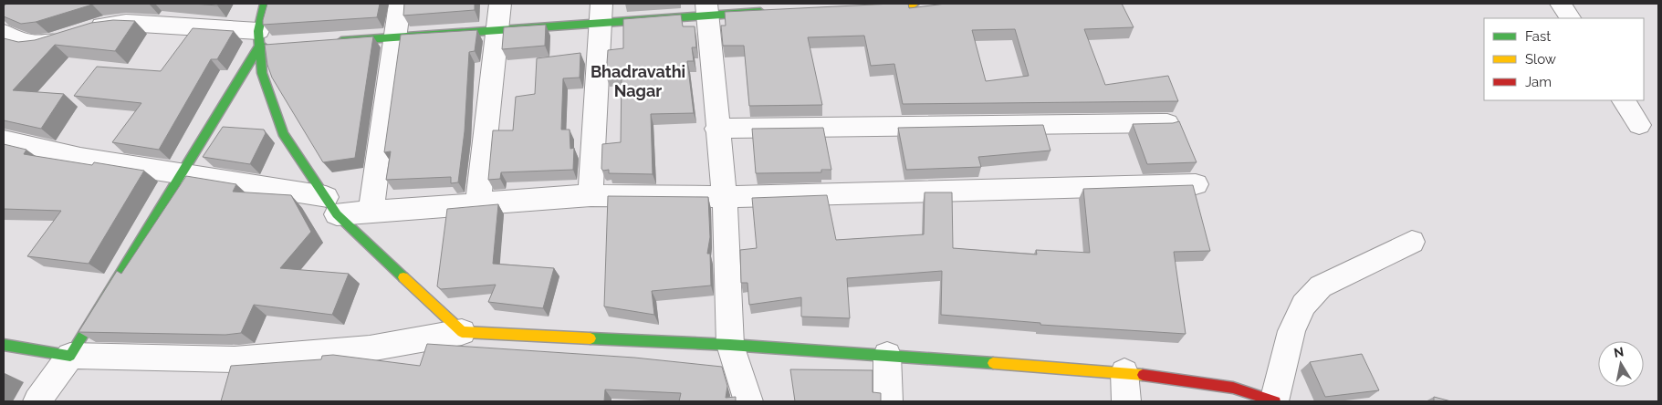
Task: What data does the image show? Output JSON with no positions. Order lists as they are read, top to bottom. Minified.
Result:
{"districts":["Bhadravathi Nagar"],"legend":["Fast","Slow","Jam"],"north":"top"}
